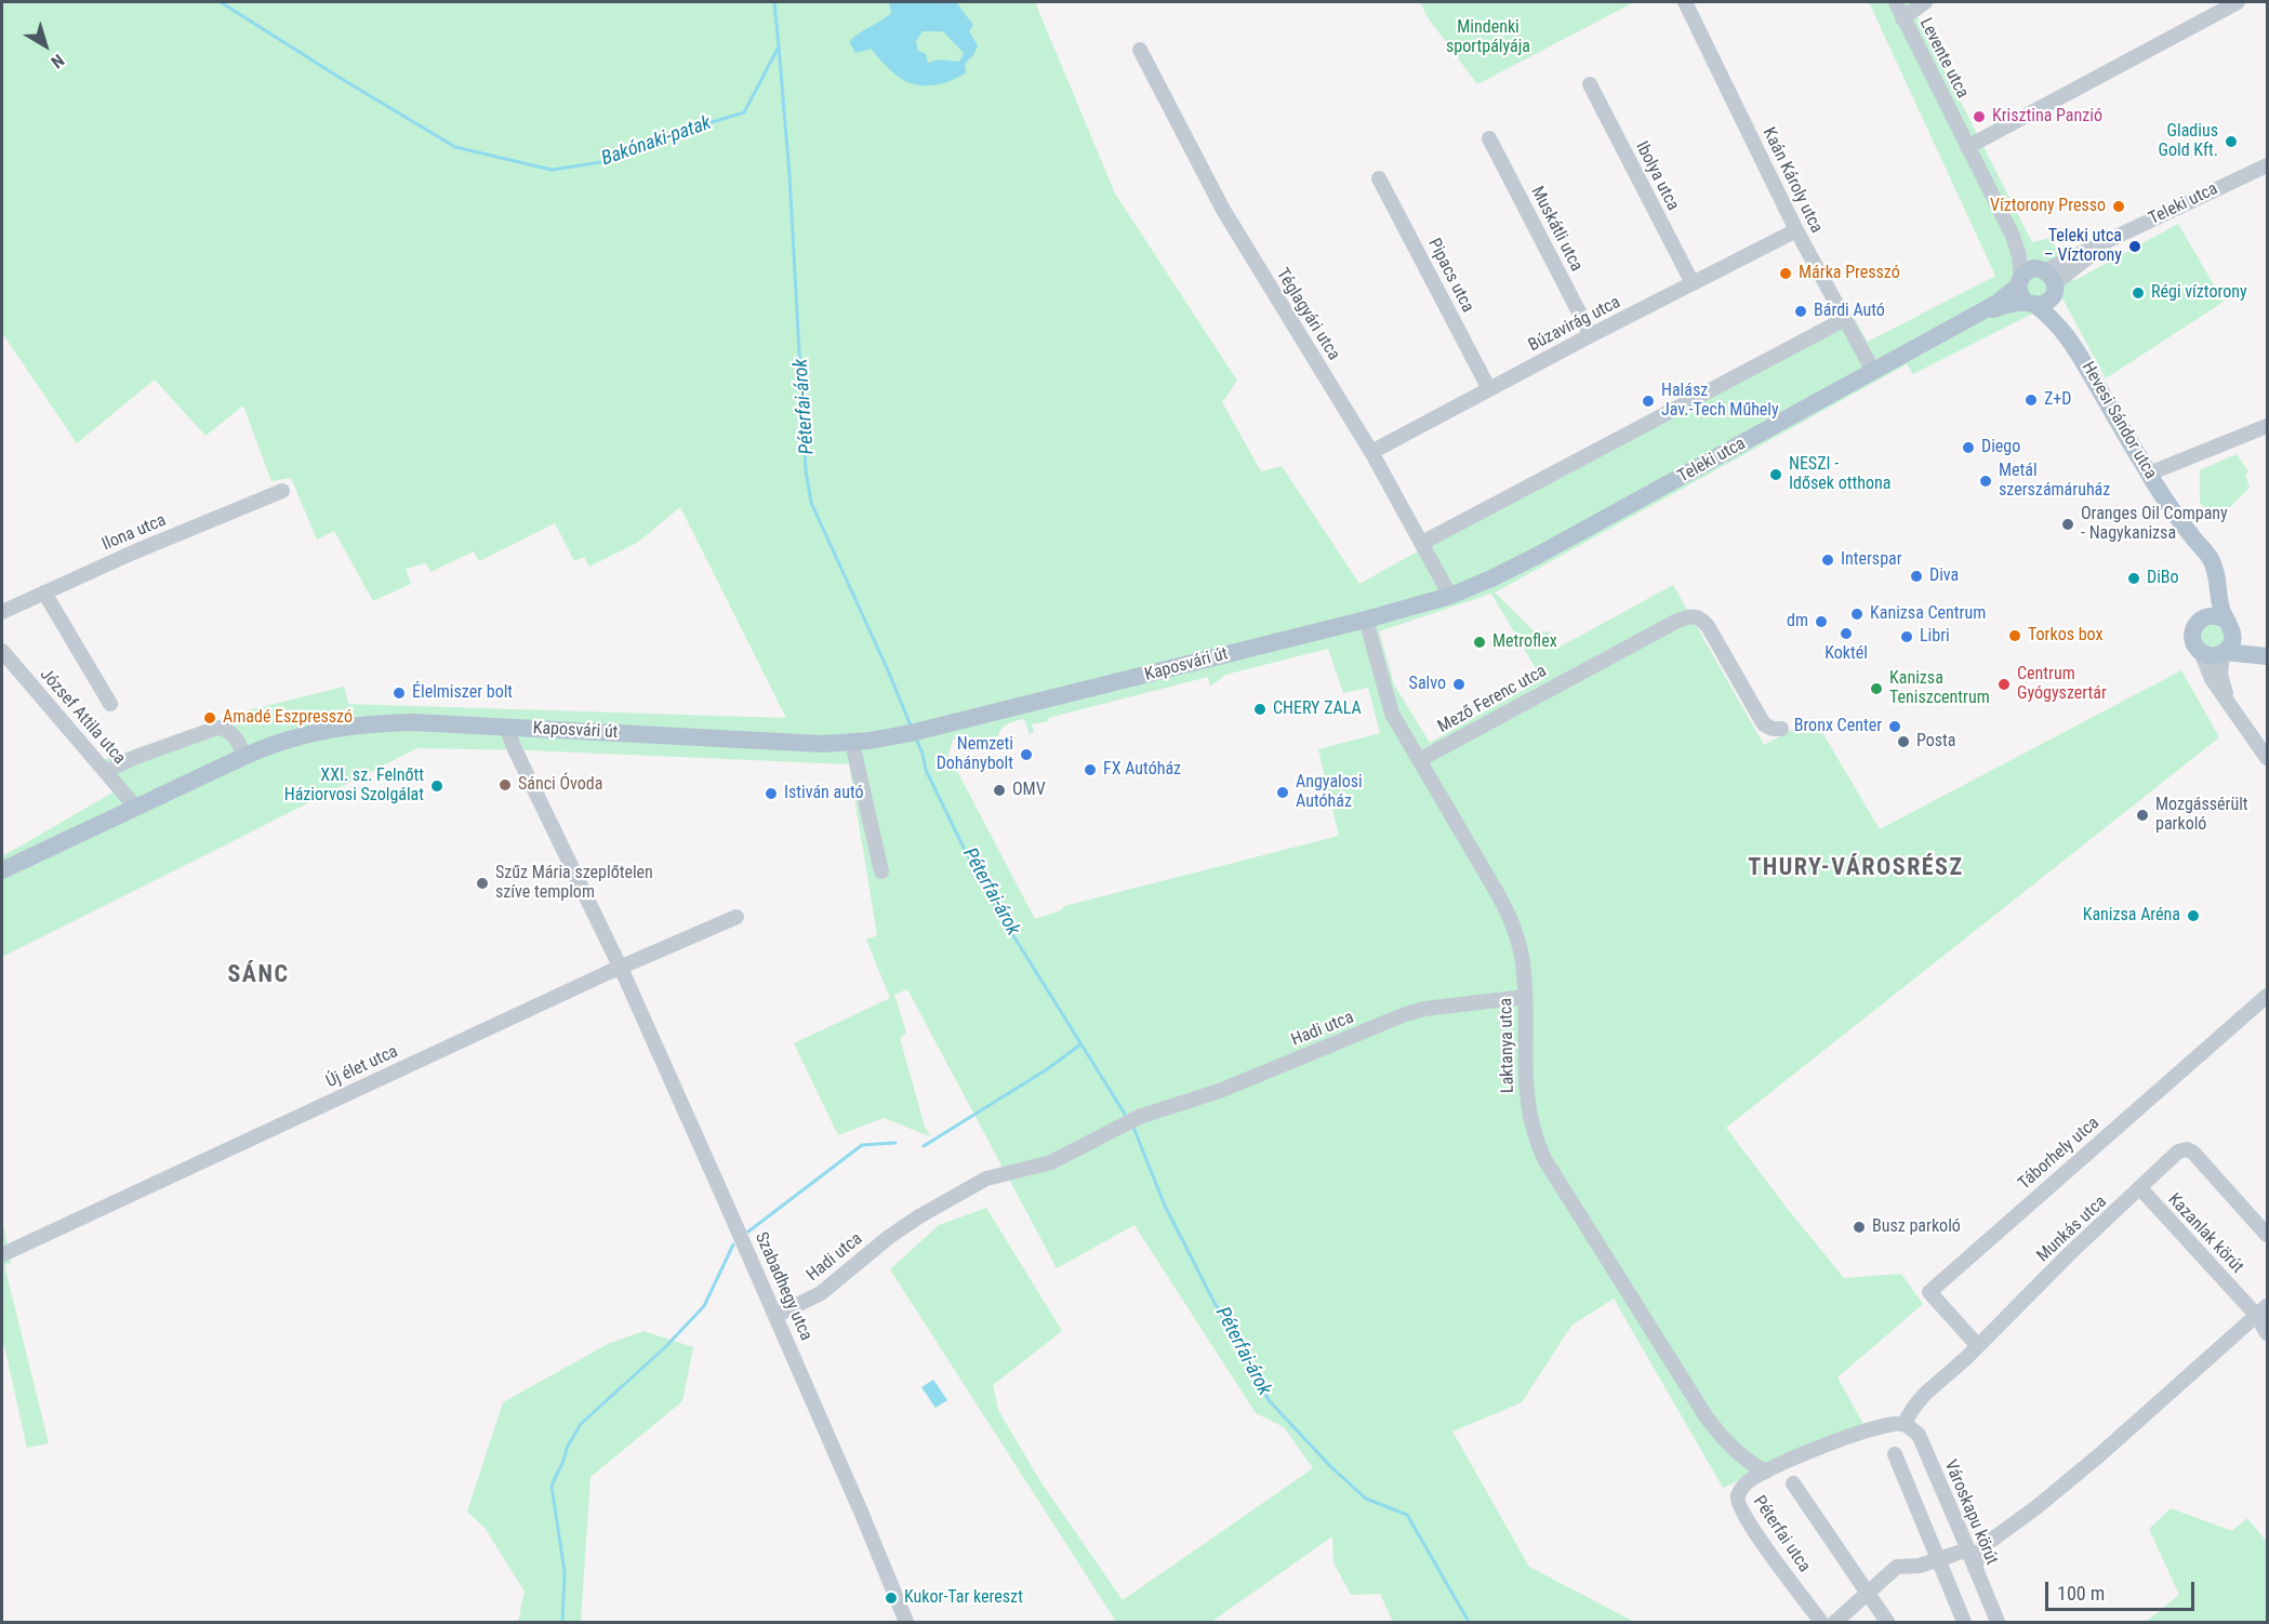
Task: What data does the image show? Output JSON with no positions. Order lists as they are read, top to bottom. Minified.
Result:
{"streets":{"main road":["Teleki utca","Hevesi Sándor utca","Kaposvári út"],"street":["Levente utca","Ibolya utca","Kaán Károly utca","Muskátli utca","Pipacs utca","Téglagyári utca","Búzavirág utca","Ilona utca","Mező Ferenc utca","József Attila utca","Hadi utca","Laktanya utca","Új élet utca","Táborhely utca","Munkás utca","Kazanlak körút","Szabadhegy utca","Városkapu körút","Péterfai utca"]},"crossings":[["Levente utca","Teleki utca"],["Levente utca","Hevesi Sándor utca"],["Ibolya utca","Búzavirág utca"],["Kaán Károly utca","Teleki utca"],["Kaán Károly utca","Búzavirág utca"],["Teleki utca","Téglagyári utca"],["Teleki utca","Hevesi Sándor utca"],["Teleki utca","Kaposvári út"],["Muskátli utca","Búzavirág utca"],["Pipacs utca","Búzavirág utca"],["Téglagyári utca","Búzavirág utca"],["Téglagyári utca","Kaposvári út"],["Ilona utca","József Attila utca"],["Kaposvári út","József Attila utca"],["Kaposvári út","Laktanya utca"],["Kaposvári út","Szabadhegy utca"],["Mező Ferenc utca","Laktanya utca"],["Hadi utca","Laktanya utca"],["Hadi utca","Szabadhegy utca"],["Laktanya utca","Péterfai utca"],["Új élet utca","Szabadhegy utca"],["Táborhely utca","Munkás utca"],["Munkás utca","Kazanlak körút"],["Munkás utca","Városkapu körút"]],"districts":["THURY-VÁROSRÉSZ","SÁNC"],"water":["Bakónaki-patak","Péterfai-árok"],"parks":["Mindenki sportpályája"],"places":["Krisztina Panzió","Gladius Gold Kft.","Víztorony Presso","Teleki utca – Víztorony","Márka Presszó","Régi víztorony","Bárdi Autó","Z+D","Halász Jav.-Tech Műhely","Diego","NESZI - Idősek otthona","Metál szerszámáruház","Oranges Oil Company - Nagykanizsa","Interspar","Diva","DiBo","Kanizsa Centrum","dm","Koktél","Torkos box","Libri","Metroflex","Salvo","Centrum Gyógyszertár","Kanizsa Teniszcentrum","Élelmiszer bolt","CHERY ZALA","Amadé Eszpresszó","Bronx Center","Posta","Nemzeti Dohánybolt","FX Autóház","Sánci Óvoda","XXI. sz. Felnőtt Háziorvosi Szolgálat","OMV","Angyalosi Autóház","Istiván autó","Mozgássérült parkoló","Szűz Mária szeplőtelen szíve templom","Kanizsa Aréna","Busz parkoló","Kukor-Tar kereszt"],"scale_bar":"100 m","north":"bottom right"}
